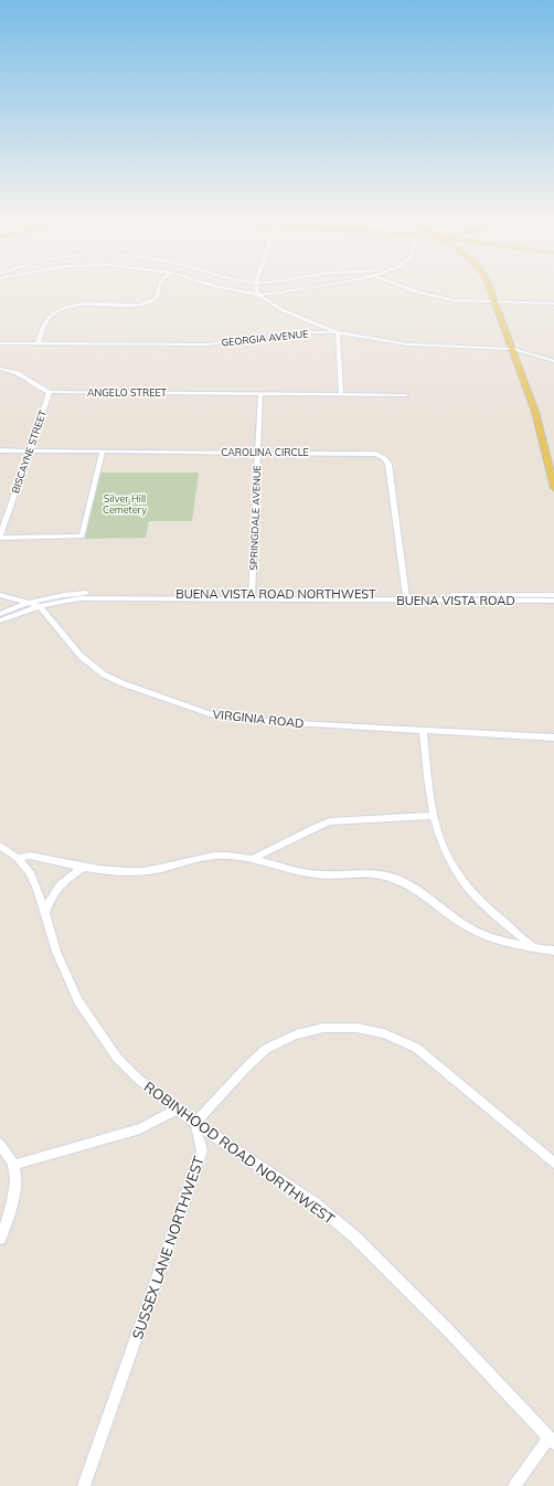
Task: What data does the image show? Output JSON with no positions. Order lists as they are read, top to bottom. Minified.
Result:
{"streets":{"street":["GEORGIA AVENUE","ANGELO STREET","BISCAYNE STREET","CAROLINA CIRCLE","SPRINGDALE AVENUE","BUENA VISTA ROAD NORTHWEST","BUENA VISTA ROAD","VIRGINIA ROAD","ROBINHOOD ROAD NORTHWEST","SUSSEX LANE NORTHWEST"]},"crossings":[["ANGELO STREET","BISCAYNE STREET"],["ANGELO STREET","SPRINGDALE AVENUE"],["BISCAYNE STREET","CAROLINA CIRCLE"],["CAROLINA CIRCLE","SPRINGDALE AVENUE"],["CAROLINA CIRCLE","BUENA VISTA ROAD"],["SPRINGDALE AVENUE","BUENA VISTA ROAD NORTHWEST"],["SPRINGDALE AVENUE","BUENA VISTA ROAD"],["BUENA VISTA ROAD NORTHWEST","BUENA VISTA ROAD"],["BUENA VISTA ROAD","VIRGINIA ROAD"],["ROBINHOOD ROAD NORTHWEST","SUSSEX LANE NORTHWEST"]],"parks":["Silver Hill Cemetery"]}
